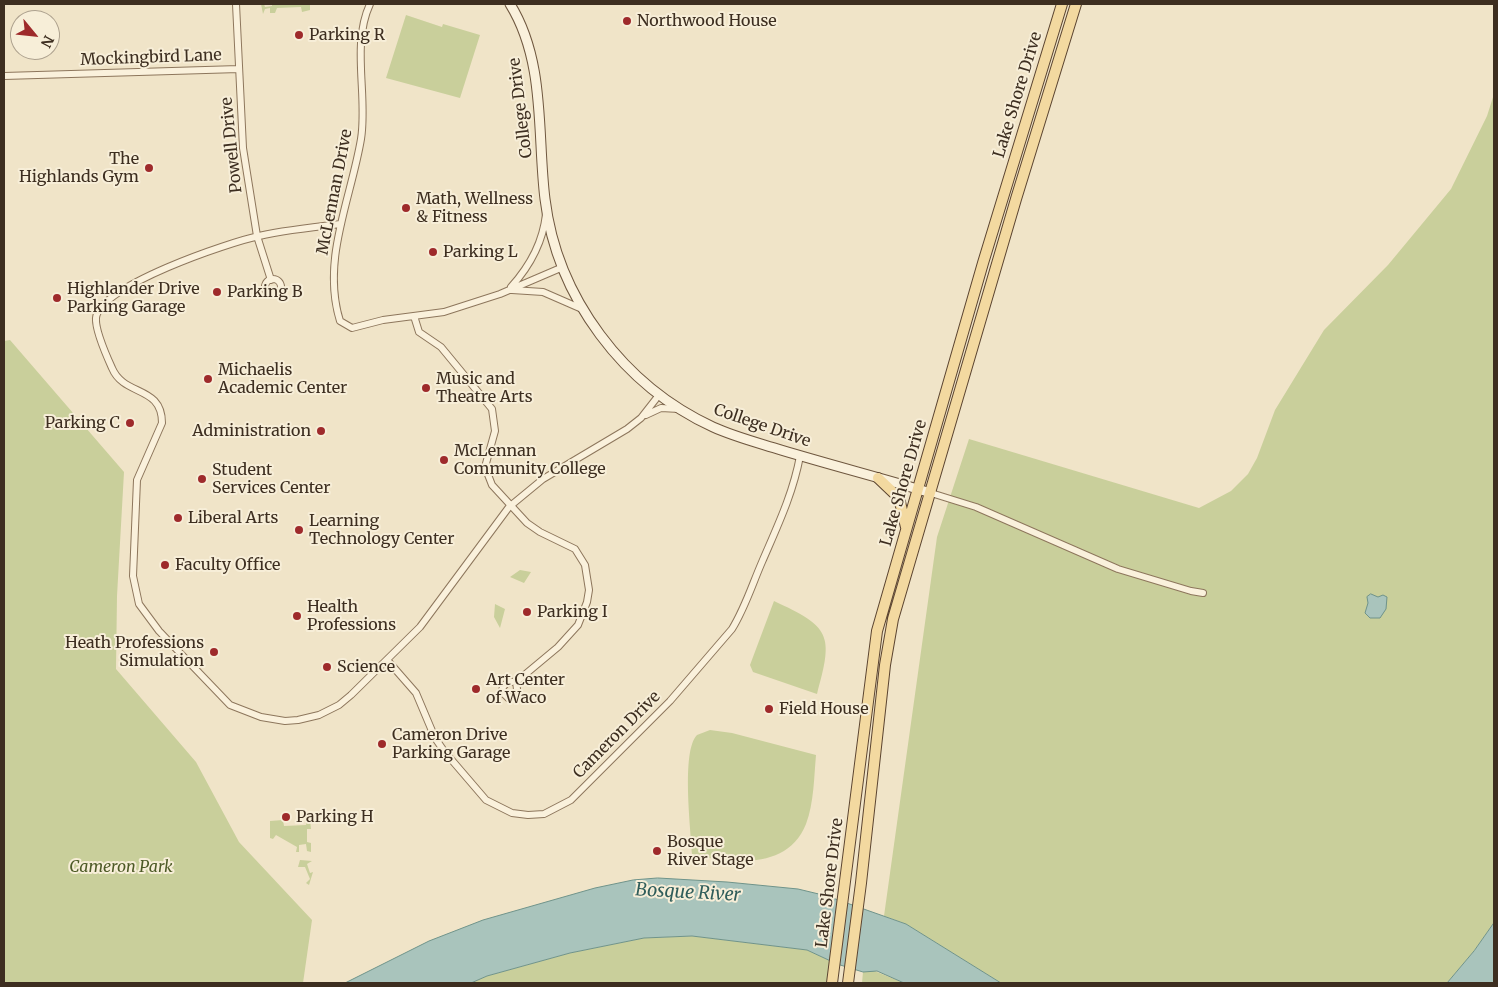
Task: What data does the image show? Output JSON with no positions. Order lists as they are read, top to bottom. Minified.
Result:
{"streets":{"main road":["Lake Shore Drive"],"street":["Mockingbird Lane","College Drive","Powell Drive","McLennan Drive","Cameron Drive"]},"crossings":[["Mockingbird Lane","Powell Drive"],["Lake Shore Drive","College Drive"],["College Drive","Cameron Drive"]],"water":["Bosque River"],"parks":["Cameron Park"],"places":["Northwood House","Parking R","The Highlands Gym","Math, Wellness & Fitness","Parking L","Parking B","Highlander Drive Parking Garage","Michaelis Academic Center","Music and Theatre Arts","Parking C","Administration","McLennan Community College","Student Services Center","Liberal Arts","Learning Technology Center","Faculty Office","Parking I","Health Professions","Heath Professions Simulation","Science","Art Center of Waco","Field House","Cameron Drive Parking Garage","Parking H","Bosque River Stage"],"north":"bottom right"}
